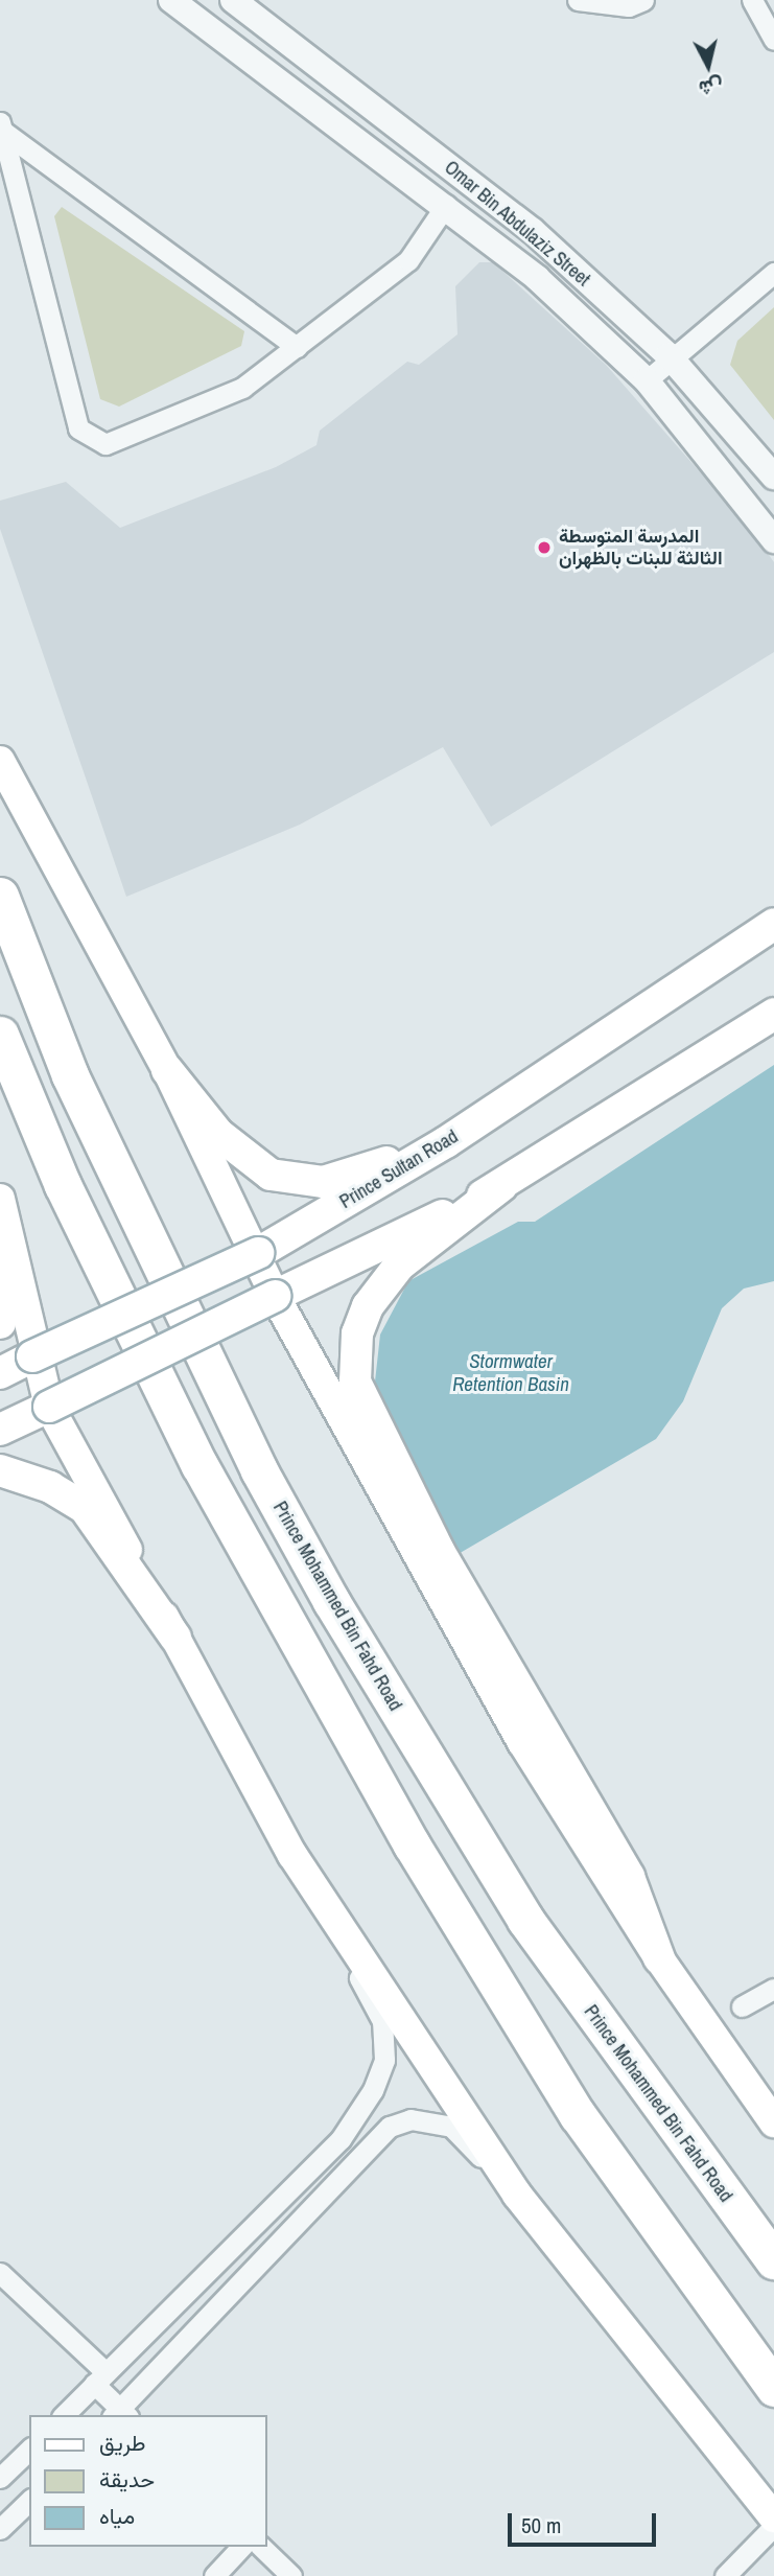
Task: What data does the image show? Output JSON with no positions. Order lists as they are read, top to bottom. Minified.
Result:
{"streets":{"highway":["Prince Mohammed Bin Fahd Road"],"main road":["Prince Sultan Road"],"street":["Omar Bin Abdulaziz Street"]},"water":["Stormwater Retention Basin"],"places":["المدرسة المتوسطة الثالثة للبنات بالظهران"],"legend":["طريق","حديقة","مياه"],"scale_bar":"50 m","north":"bottom"}
